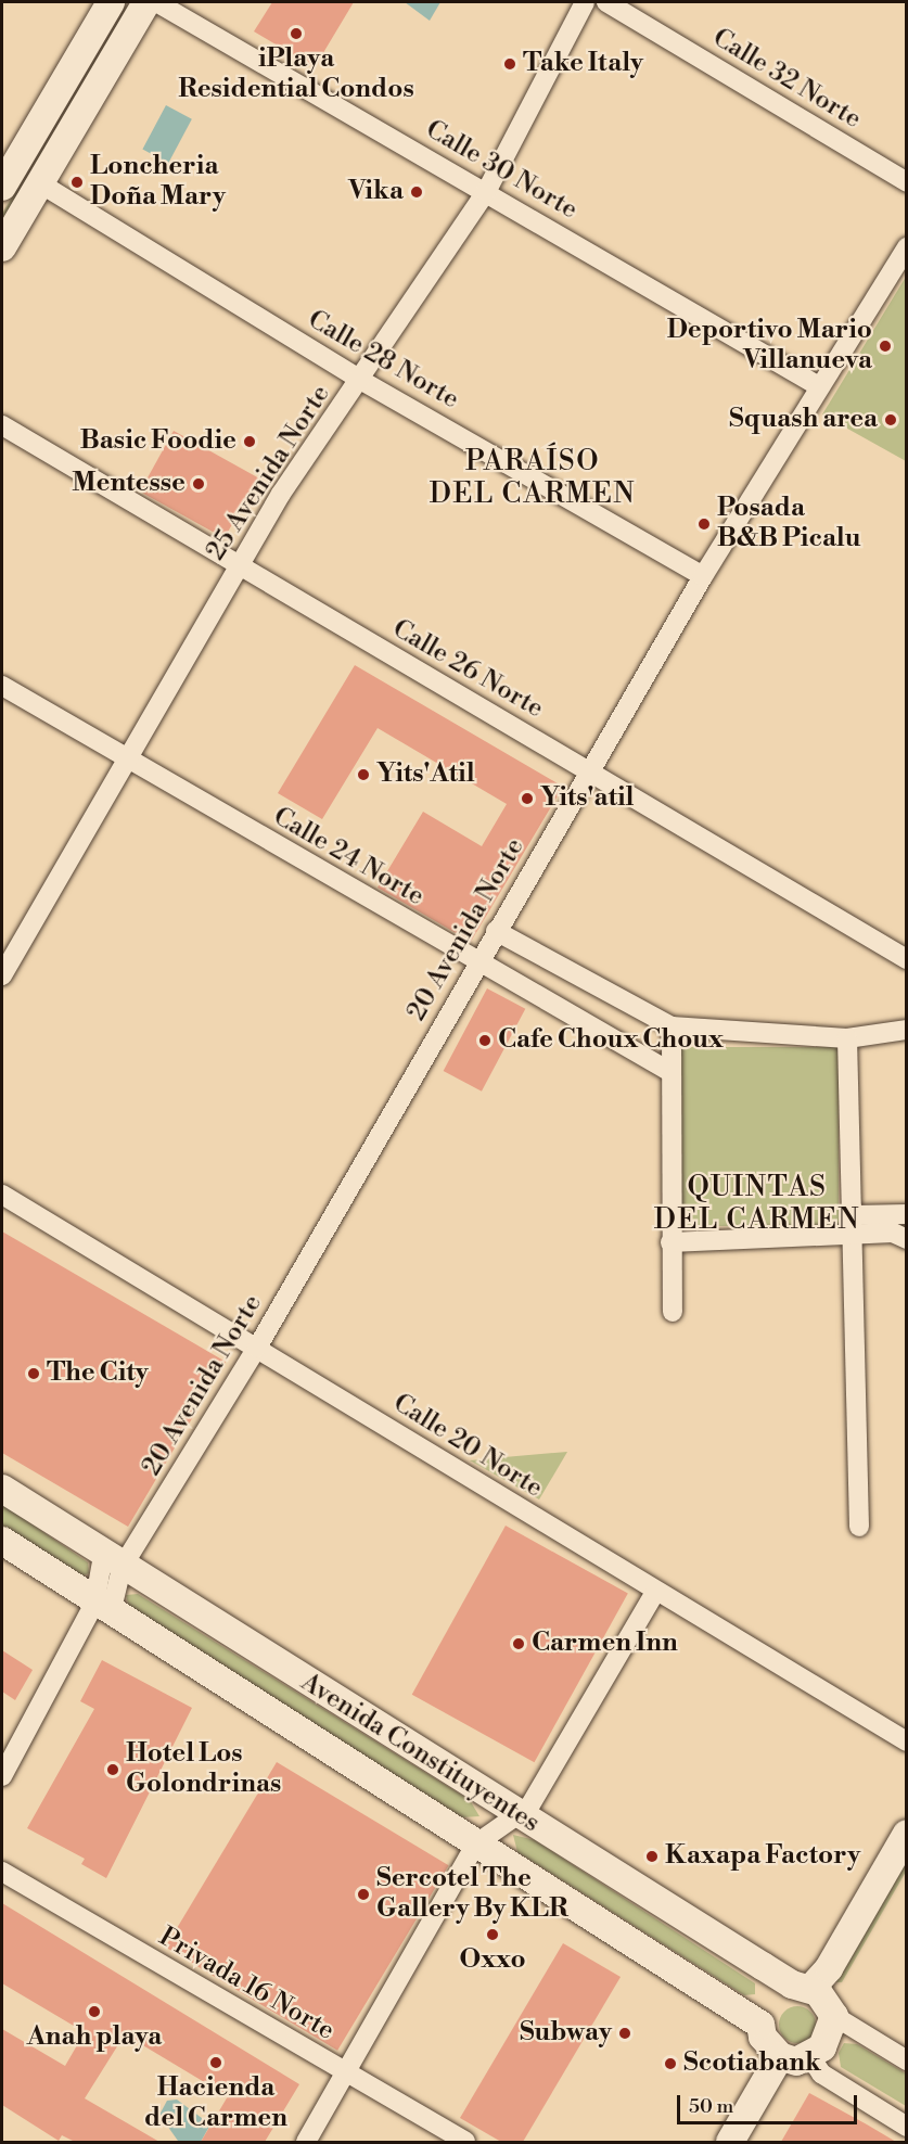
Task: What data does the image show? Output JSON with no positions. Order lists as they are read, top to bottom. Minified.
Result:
{"streets":{"main road":["Avenida Constituyentes"],"street":["Calle 32 Norte","Calle 30 Norte","Calle 28 Norte","25 Avenida Norte","Calle 26 Norte","Calle 24 Norte","20 Avenida Norte","Calle 20 Norte","Privada 16 Norte"]},"crossings":[["Calle 30 Norte","25 Avenida Norte"],["Calle 30 Norte","20 Avenida Norte"],["Calle 28 Norte","25 Avenida Norte"],["Calle 28 Norte","20 Avenida Norte"],["25 Avenida Norte","Calle 26 Norte"],["25 Avenida Norte","Calle 24 Norte"],["Calle 26 Norte","20 Avenida Norte"],["Calle 24 Norte","20 Avenida Norte"],["20 Avenida Norte","Calle 20 Norte"],["20 Avenida Norte","Avenida Constituyentes"]],"districts":["PARAÍSO DEL CARMEN","QUINTAS DEL CARMEN"],"places":["iPlaya Residential Condos","Take Italy","Loncheria Doña Mary","Vika","Deportivo Mario Villanueva","Squash area","Basic Foodie","Mentesse","Posada B&B Picalu","Yits'Atil","Yits'atil","Cafe Choux Choux","The City","Carmen Inn","Hotel Los Golondrinas","Kaxapa Factory","Sercotel The Gallery By KLR","Oxxo","Anah playa","Subway","Hacienda del Carmen","Scotiabank"],"scale_bar":"50 m"}
